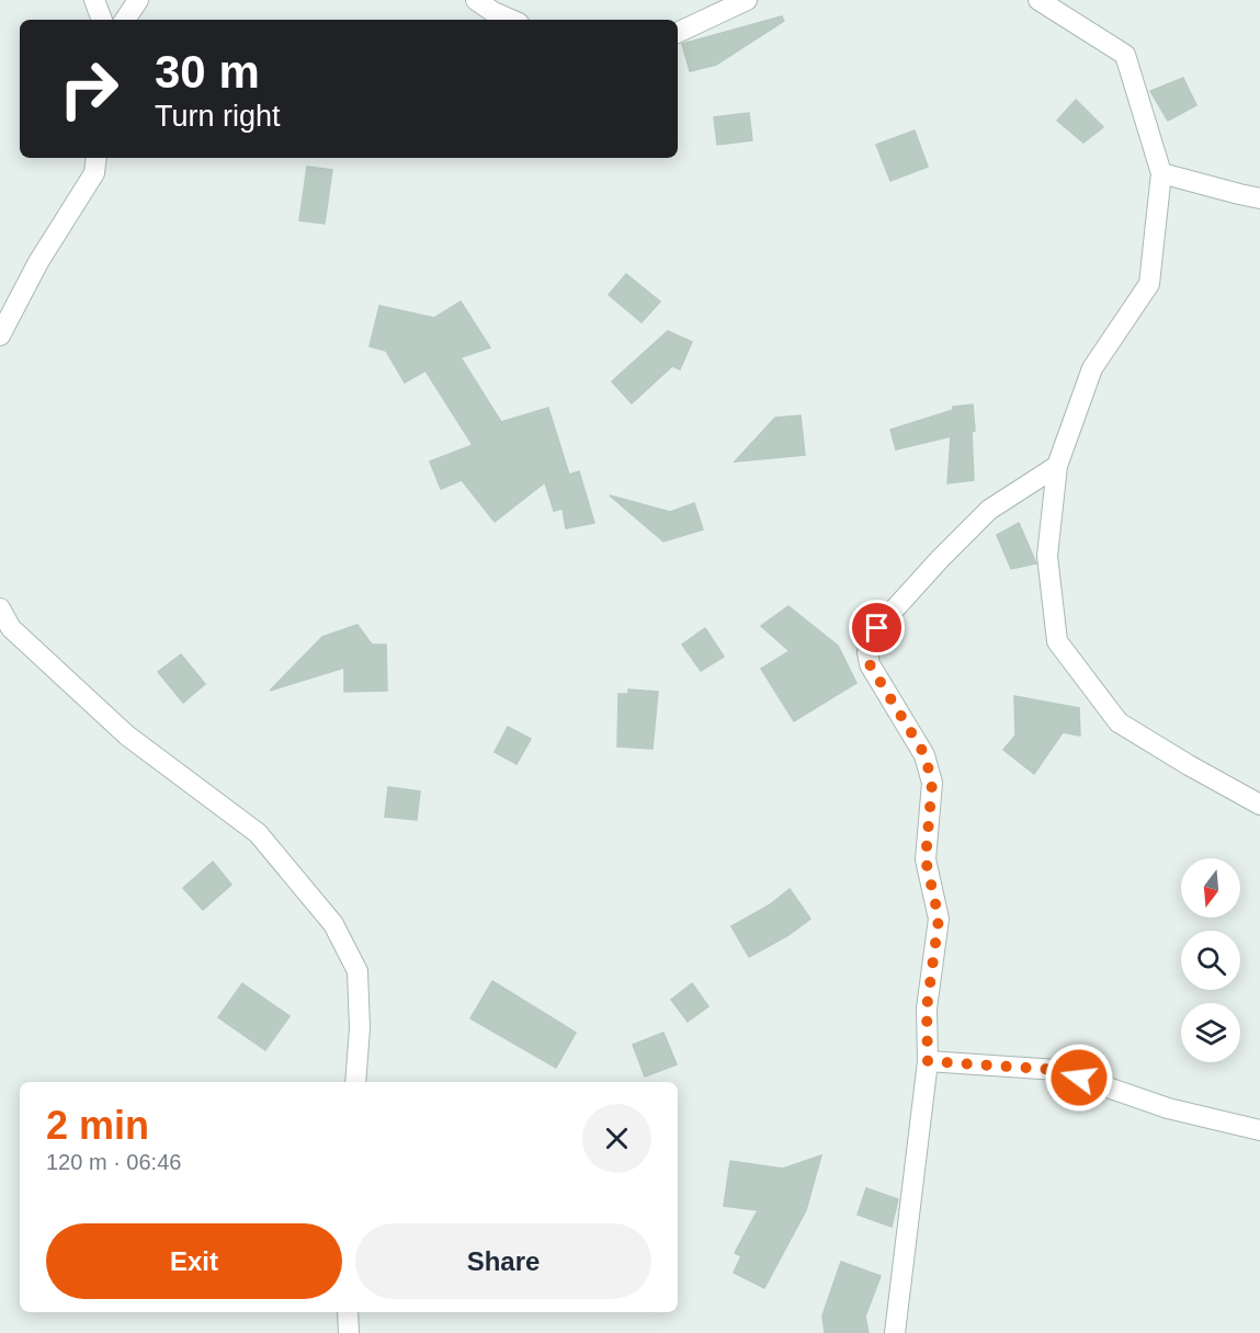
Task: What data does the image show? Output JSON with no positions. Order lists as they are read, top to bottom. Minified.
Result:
{"north":"bottom","page":{"turn":["30 m","Turn right"],"heading":["2 min","120 m · 06:46"],"buttons":["Exit","Share"]}}
